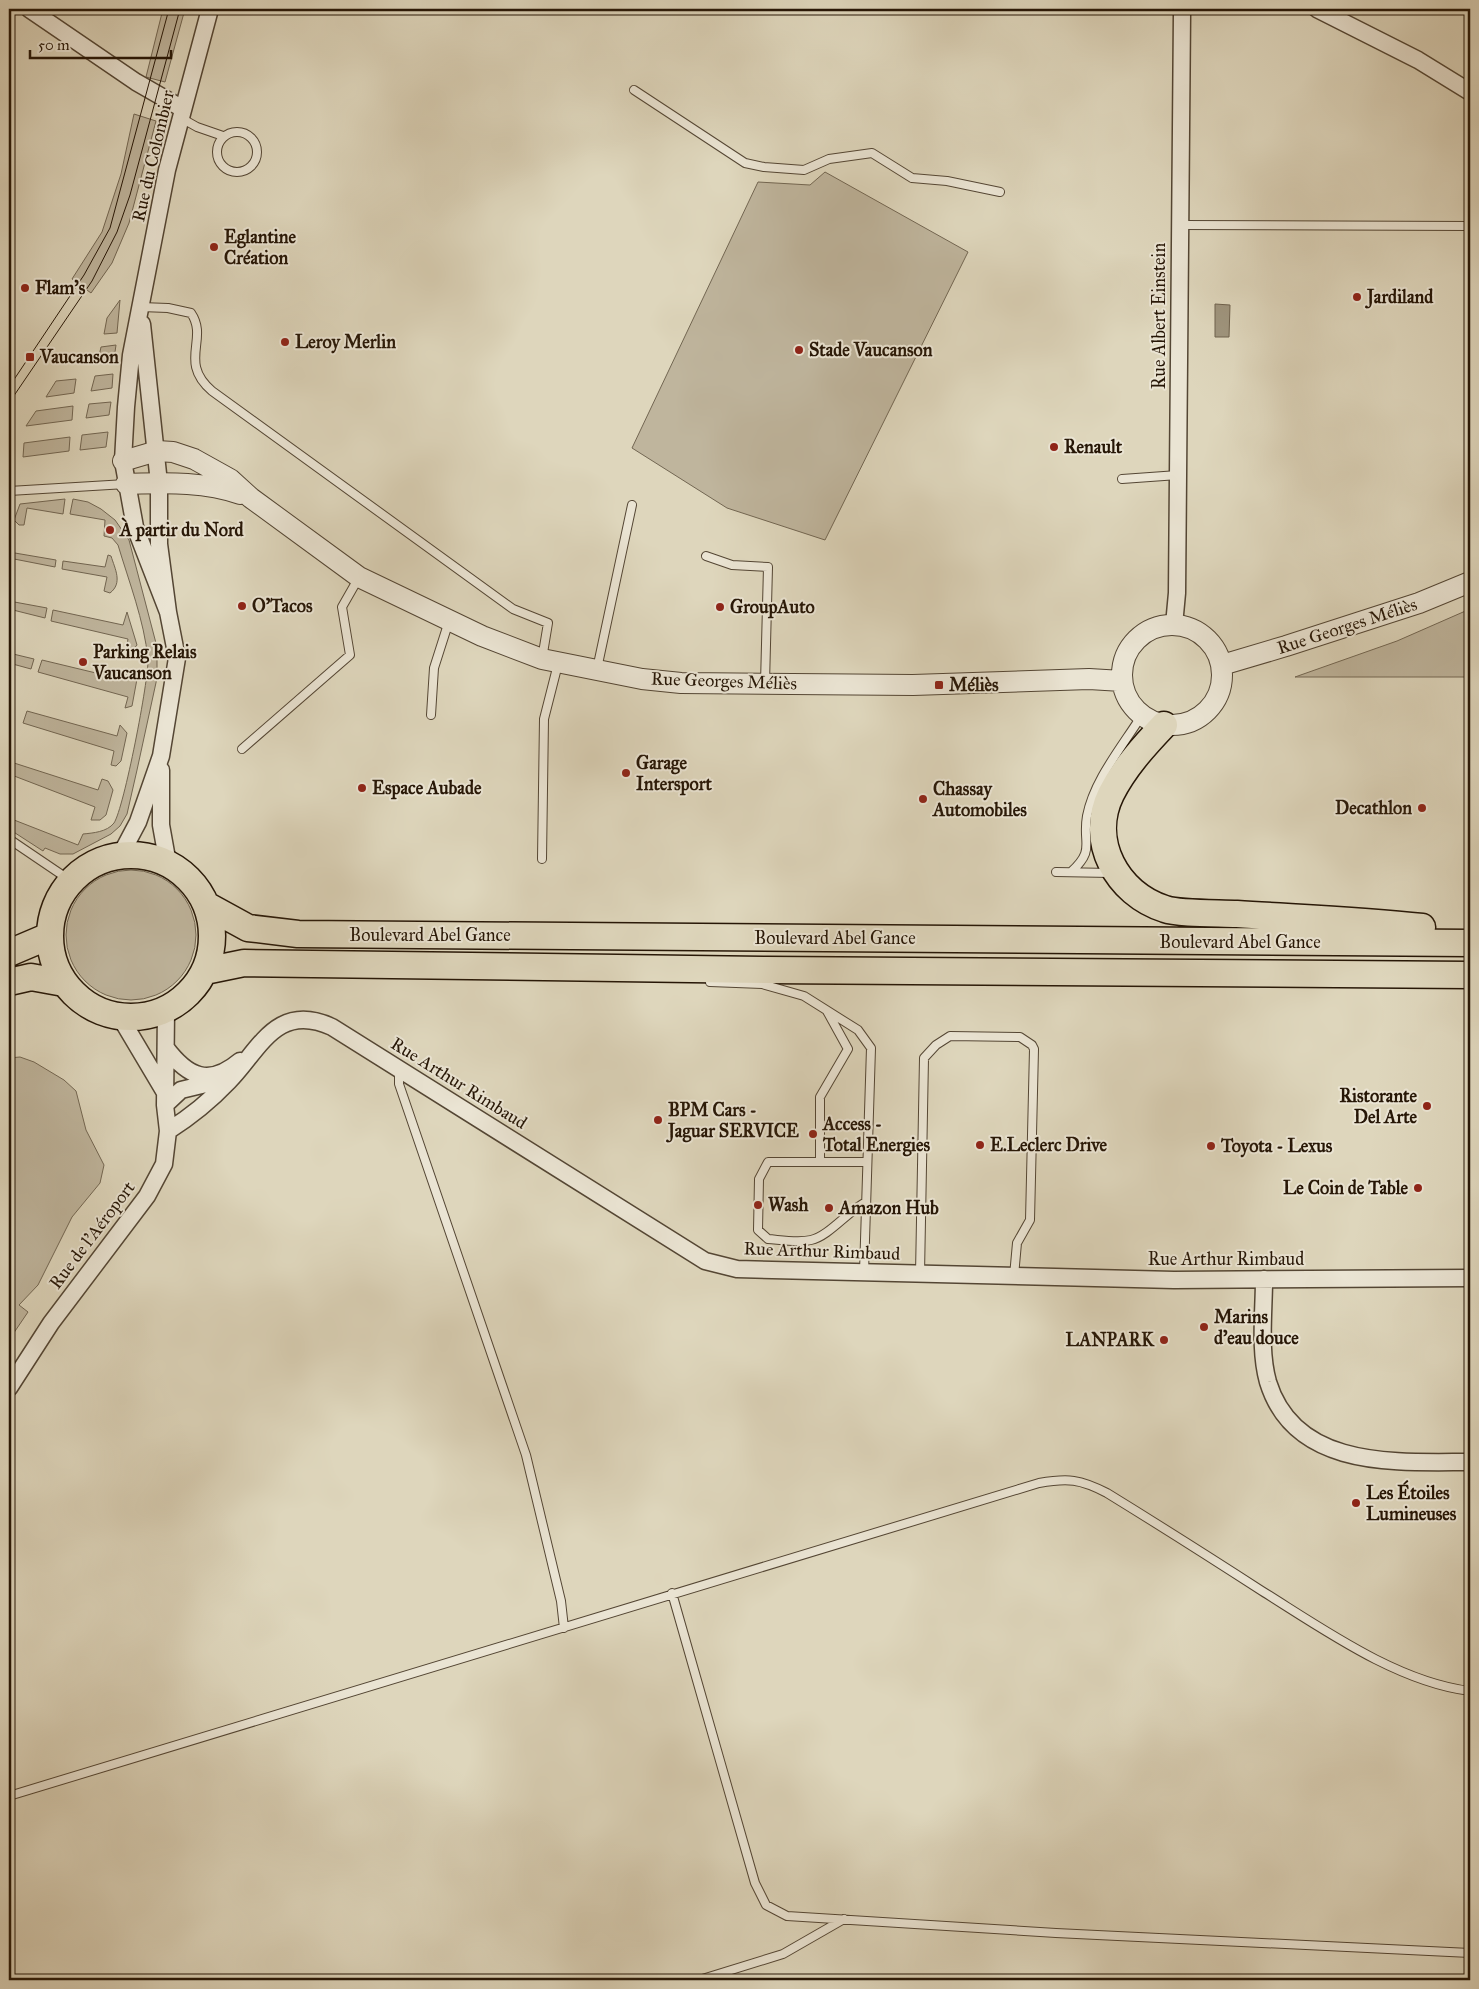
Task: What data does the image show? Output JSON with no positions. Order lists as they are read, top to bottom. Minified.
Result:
{"streets":{"main road":["Boulevard Abel Gance"],"street":["Rue du Colombier","Rue Albert Einstein","Rue Georges Méliès","Rue Arthur Rimbaud","Rue de l'Aéroport"]},"crossings":[["Rue du Colombier","Rue Georges Méliès"],["Rue du Colombier","Boulevard Abel Gance"],["Rue du Colombier","Rue de l'Aéroport"],["Rue Albert Einstein","Rue Georges Méliès"],["Boulevard Abel Gance","Rue de l'Aéroport"],["Rue Arthur Rimbaud","Rue de l'Aéroport"]],"places":{"other":["Eglantine Création","Flam's","Jardiland","Leroy Merlin","Stade Vaucanson","Renault","À partir du Nord","O'Tacos","GroupAuto","Parking Relais Vaucanson","Garage Intersport","Espace Aubade","Chassay Automobiles","Decathlon","Ristorante Del Arte","BPM Cars - Jaguar SERVICE","Access - Total Energies","E.Leclerc Drive","Toyota - Lexus","Le Coin de Table","Wash","Amazon Hub","Marins d'eau douce","LANPARK","Les Étoiles Lumineuses"],"transit":["Vaucanson","Méliès"]},"scale_bar":"50 m"}
